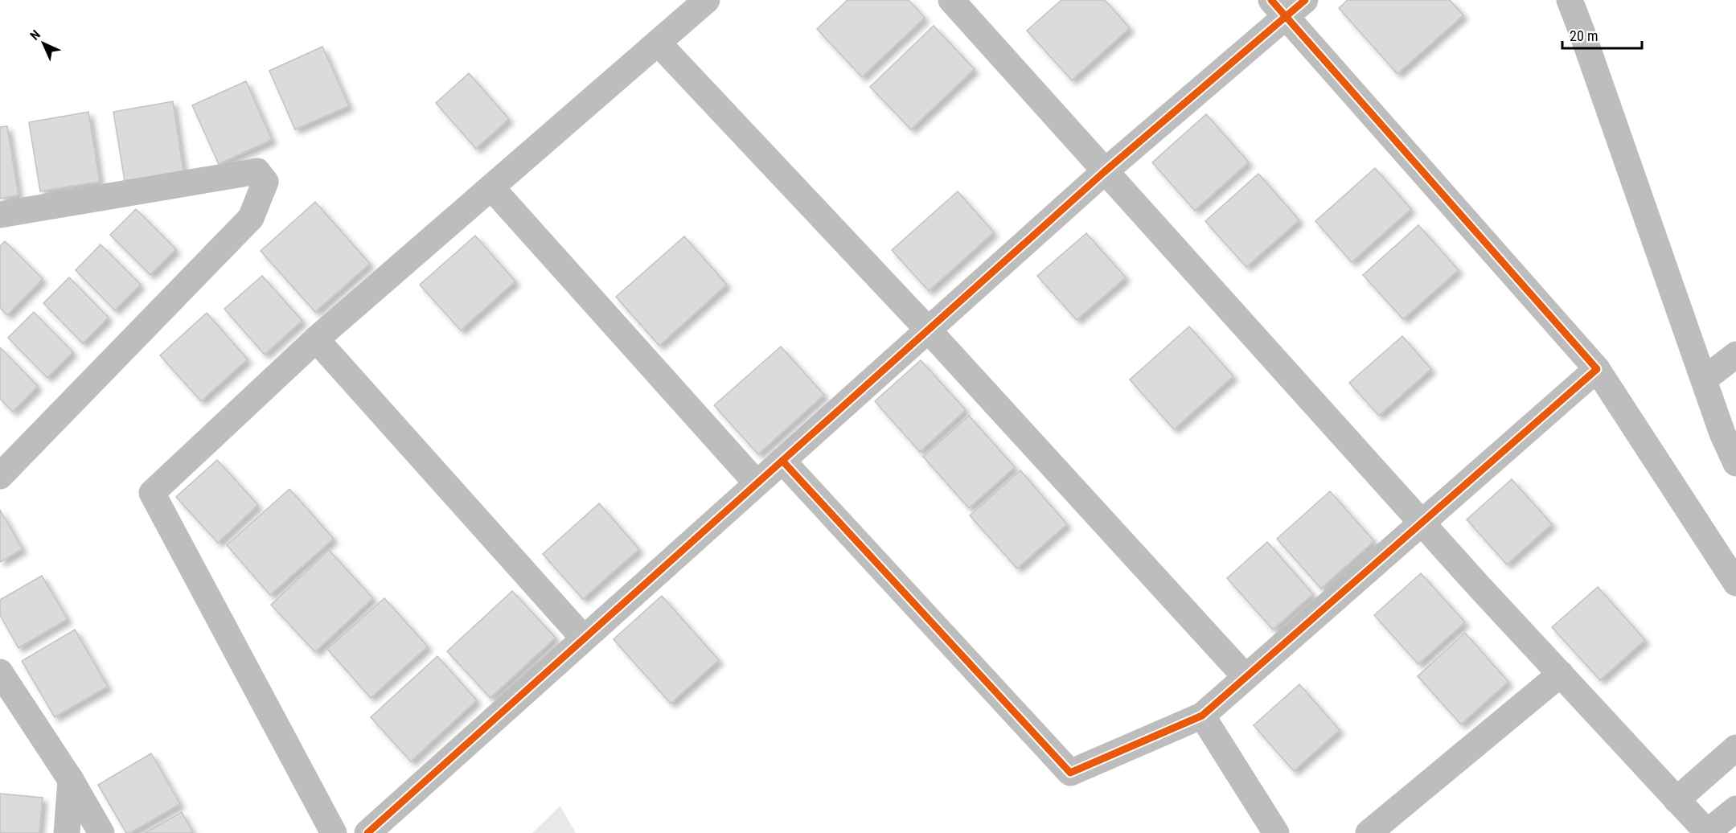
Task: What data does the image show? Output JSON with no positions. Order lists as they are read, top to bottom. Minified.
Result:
{"scale_bar":"20 m","north":"top left"}
